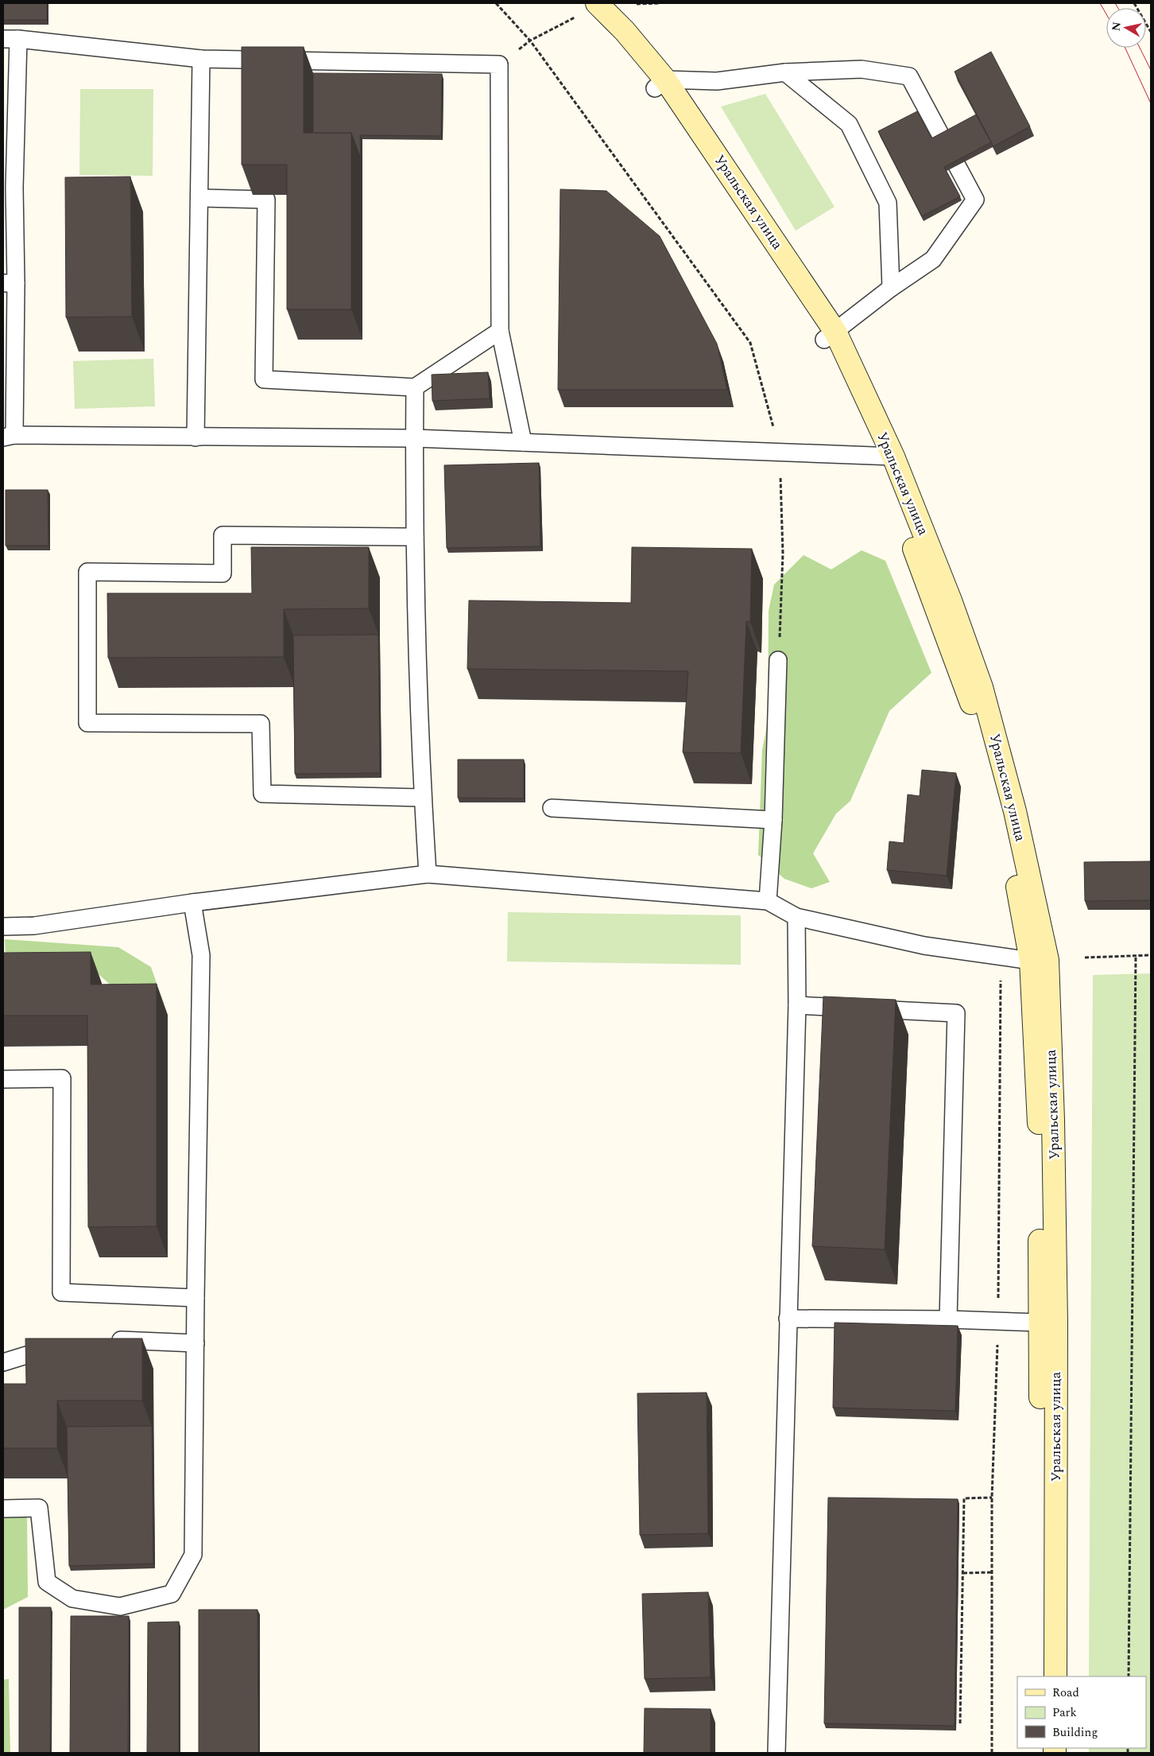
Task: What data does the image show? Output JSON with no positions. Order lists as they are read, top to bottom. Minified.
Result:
{"streets":{"main road":["Уральская улица"]},"legend":["Road","Park","Building"],"north":"left"}
